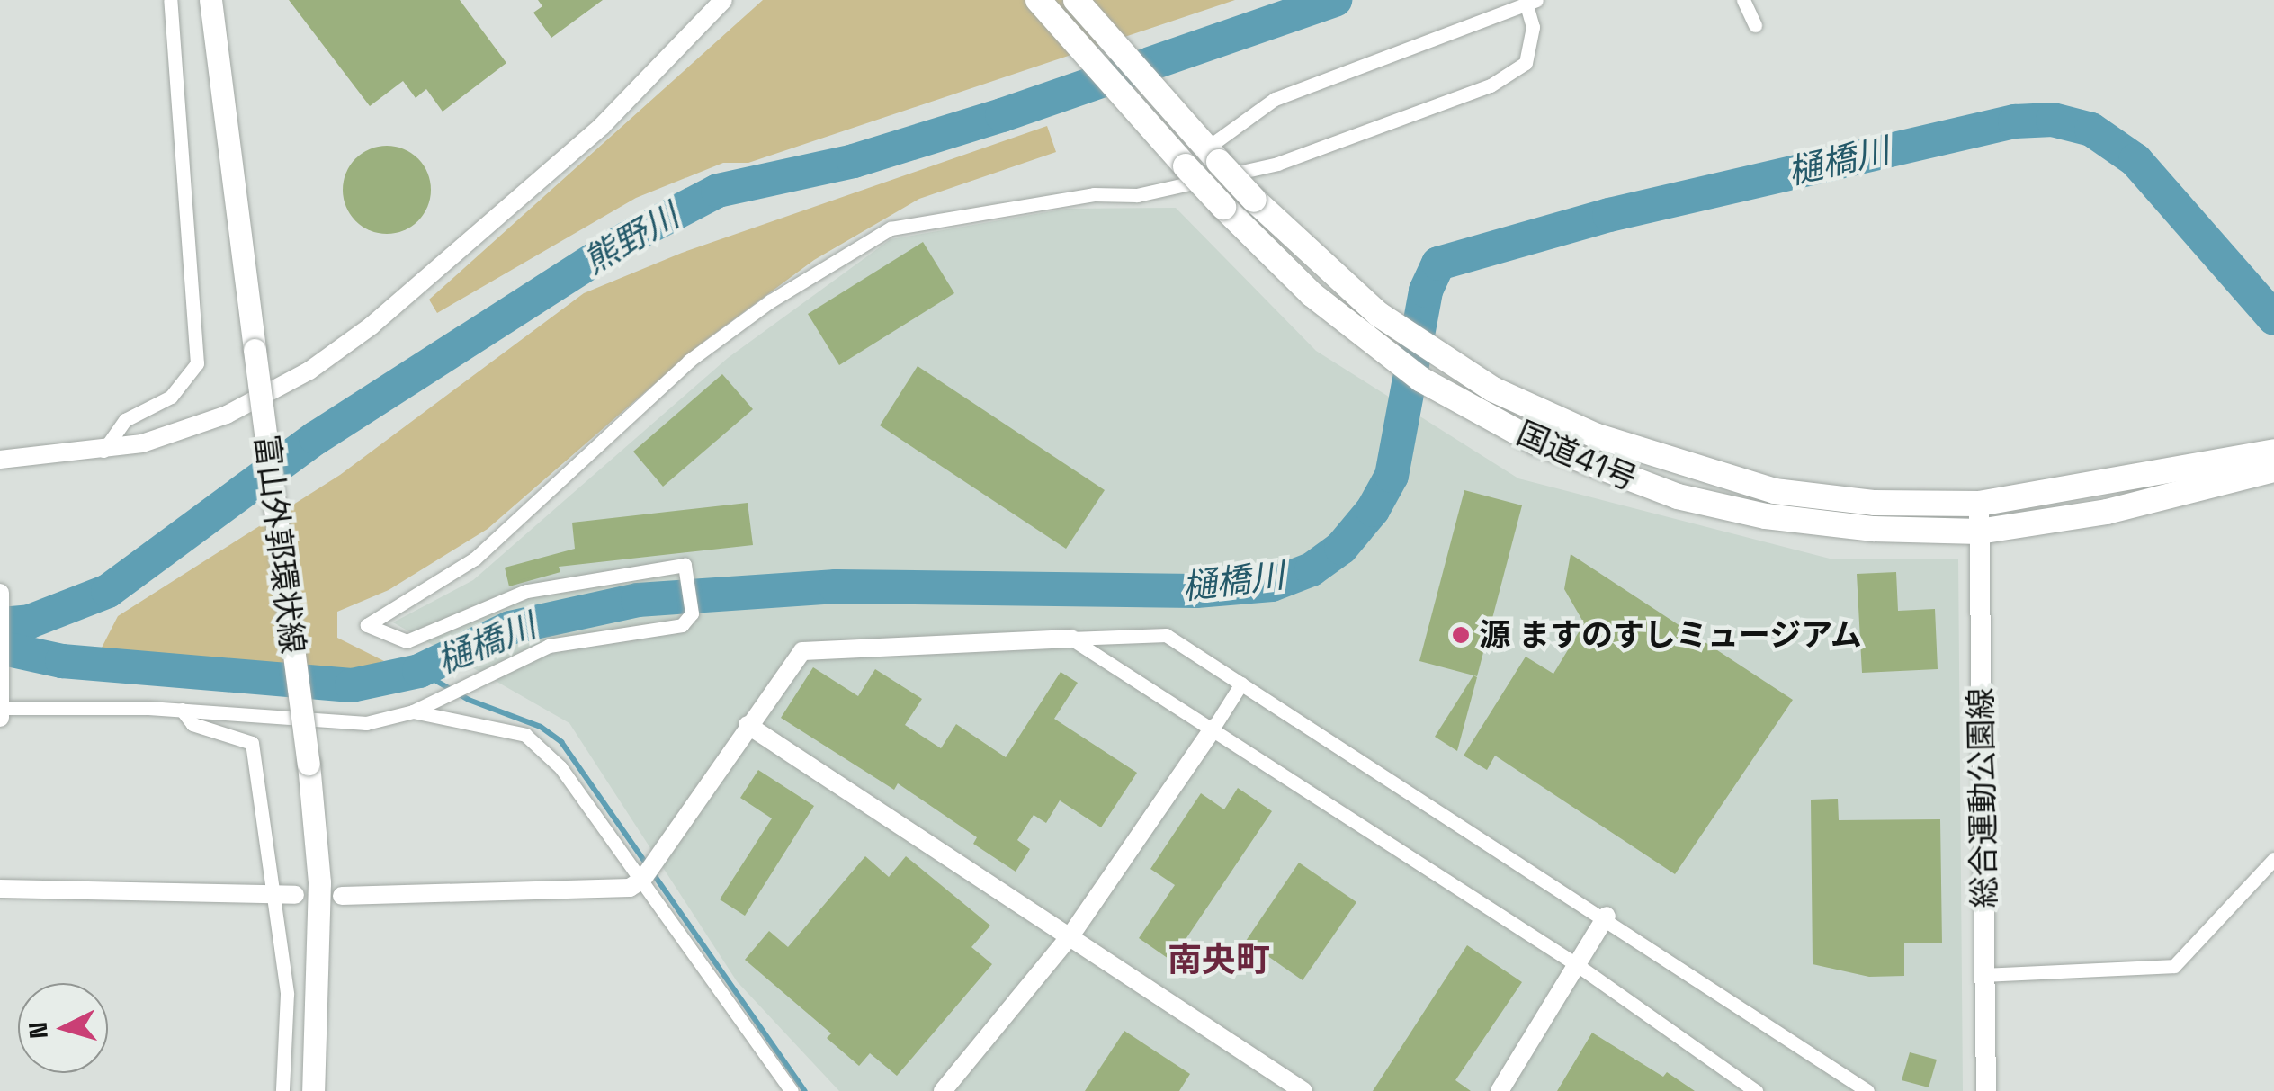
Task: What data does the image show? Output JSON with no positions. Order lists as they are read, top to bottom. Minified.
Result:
{"streets":{"highway":["国道41号"],"main road":["富山外郭環状線","総合運動公園線"]},"crossings":[["国道41号","総合運動公園線"]],"districts":["南央町"],"water":["樋橋川","熊野川"],"places":["源 ますのすしミュージアム"],"north":"left"}
